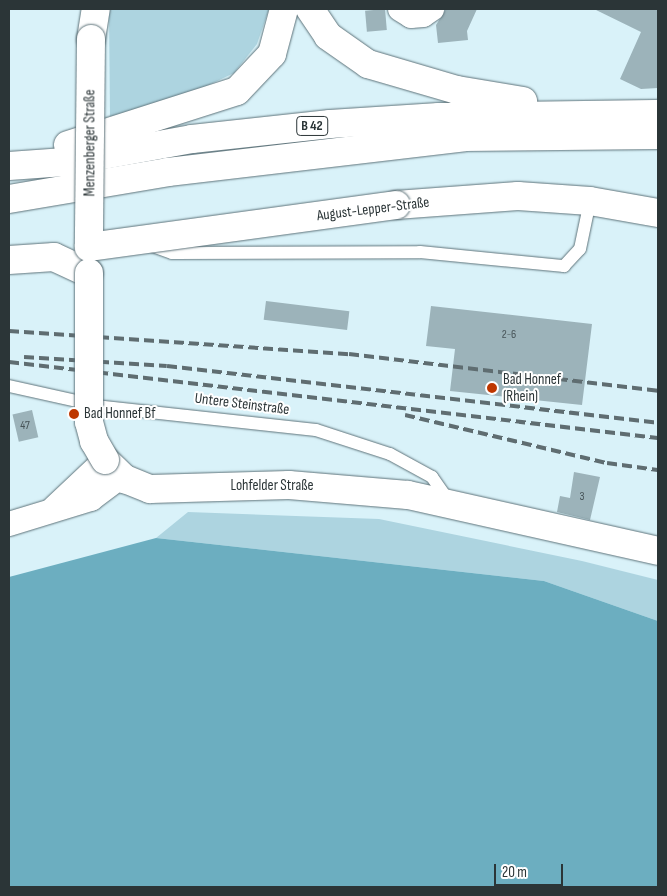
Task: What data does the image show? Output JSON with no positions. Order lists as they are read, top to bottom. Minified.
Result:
{"streets":{"main road":["B 42","Menzenberger Straße","August-Lepper-Straße","Lohfelder Straße"],"lane":["Untere Steinstraße"]},"crossings":[["Menzenberger Straße","August-Lepper-Straße"],["Untere Steinstraße","Lohfelder Straße"]],"places":["Bad Honnef (Rhein)","Bad Honnef Bf"],"house_numbers":["2-6","47","3"],"scale_bar":"20 m"}
